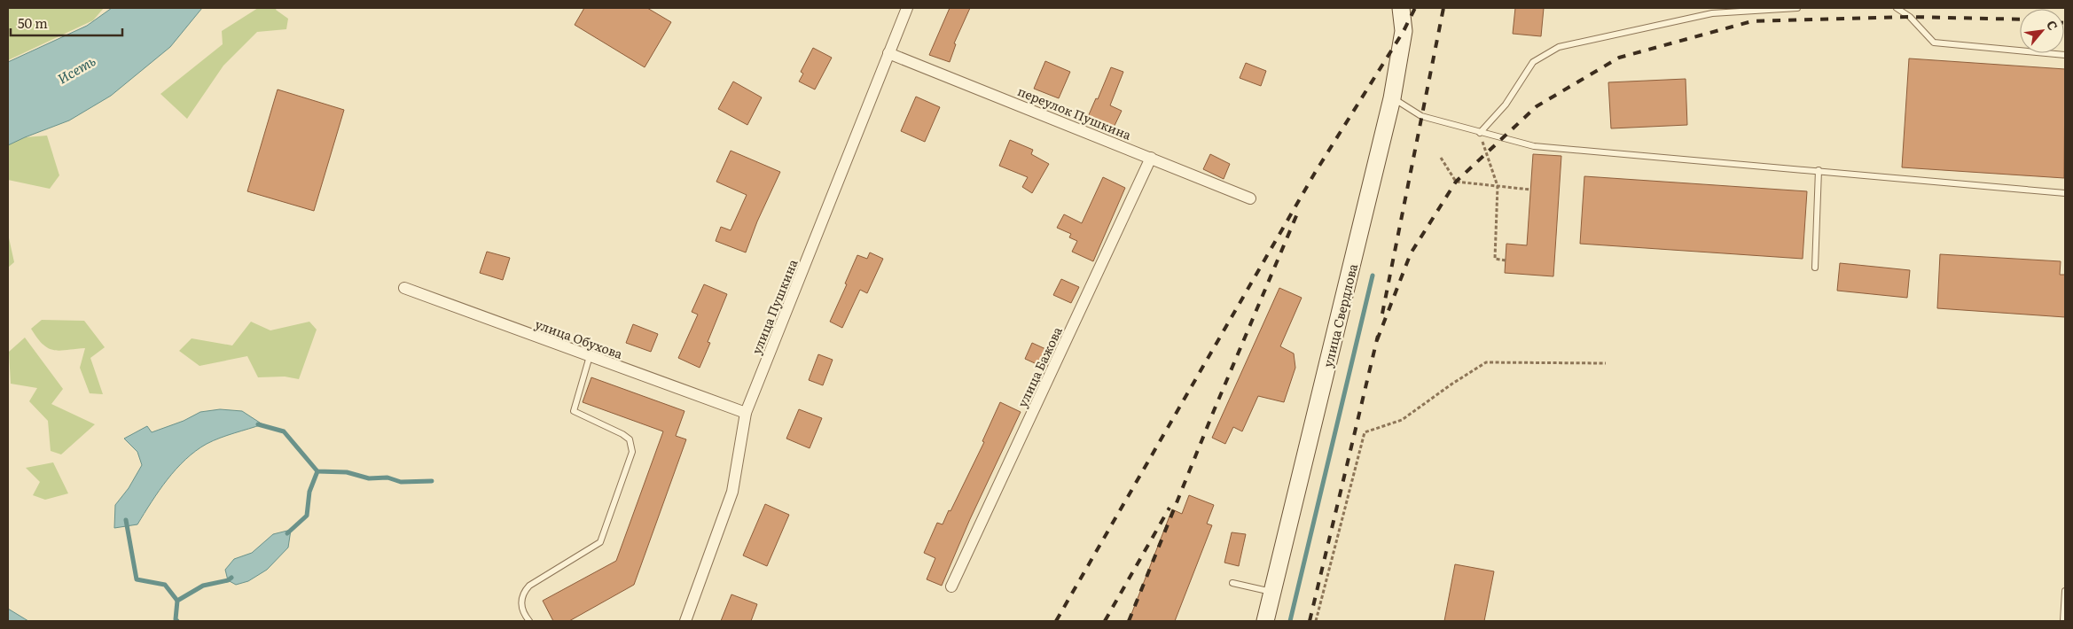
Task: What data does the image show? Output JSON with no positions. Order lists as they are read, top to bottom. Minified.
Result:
{"streets":{"main road":["улица Свердлова"],"street":["переулок Пушкина","улица Пушкина","улица Обухова","улица Бажова"]},"crossings":[["переулок Пушкина","улица Пушкина"],["переулок Пушкина","улица Бажова"],["улица Пушкина","улица Обухова"]],"water":["Исеть"],"scale_bar":"50 m","north":"top right"}
